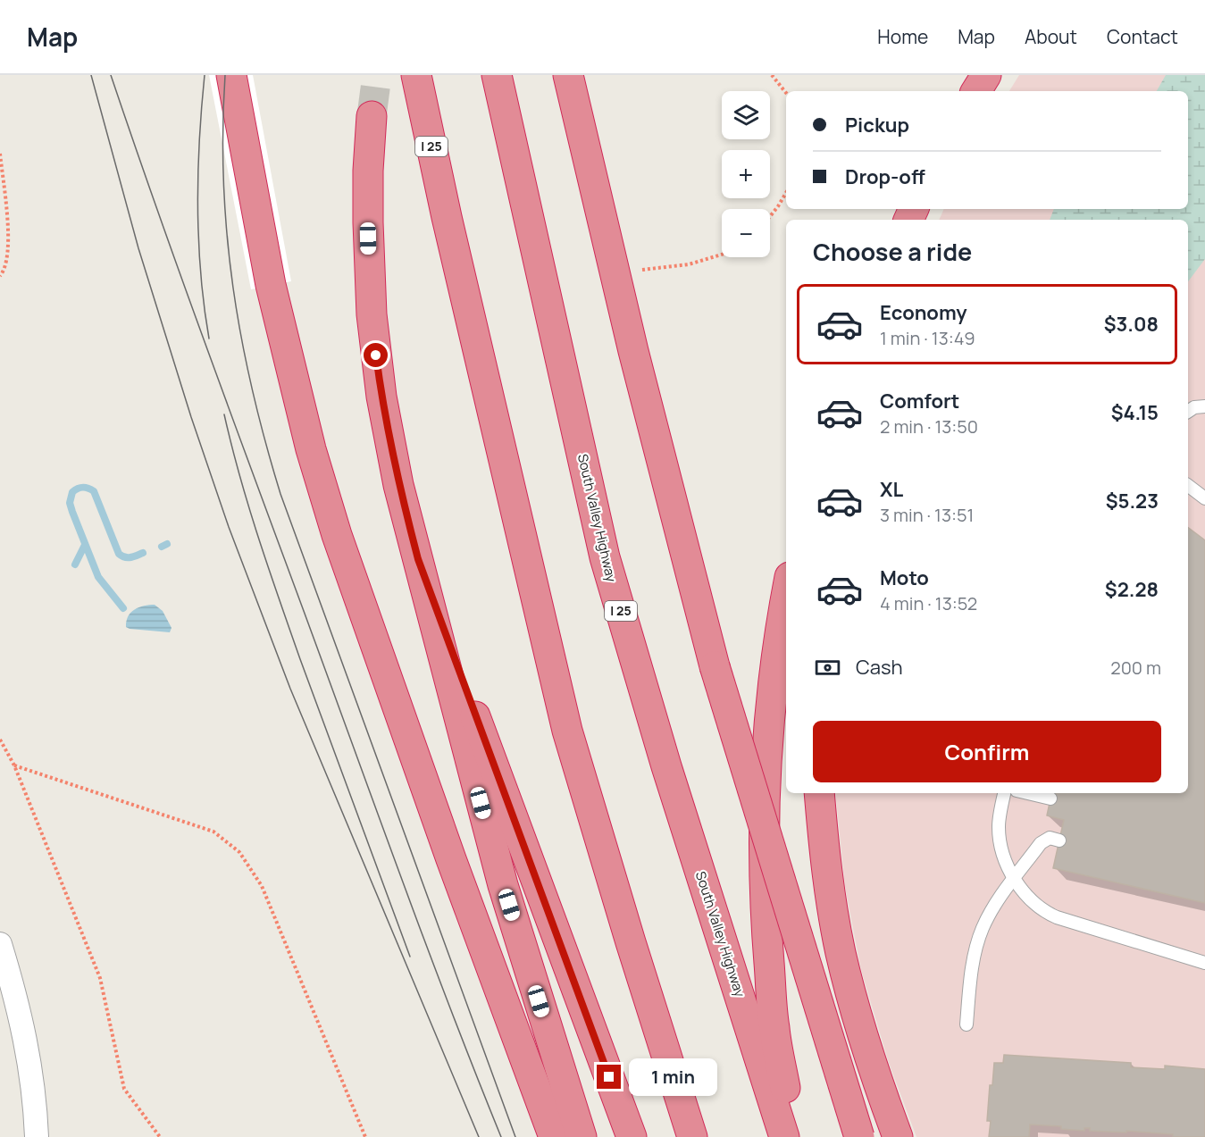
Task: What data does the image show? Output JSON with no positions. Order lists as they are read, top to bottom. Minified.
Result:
{"streets":{"highway":["I 25","South Valley Highway"]},"page":{"header":"Map","nav":["Home","Map","About","Contact"],"map_buttons":["+","−"],"banner":["Pickup","Drop-off"],"heading":"Choose a ride","list":[{"name":"Economy","note":"1 min · 13:49","value":"$3.08"},{"name":"Comfort","note":"2 min · 13:50","value":"$4.15"},{"name":"XL","note":"3 min · 13:51","value":"$5.23"},{"name":"Moto","note":"4 min · 13:52","value":"$2.28"}],"pay":["Cash","200 m"],"buttons":"Confirm","bubble":"1 min"}}
